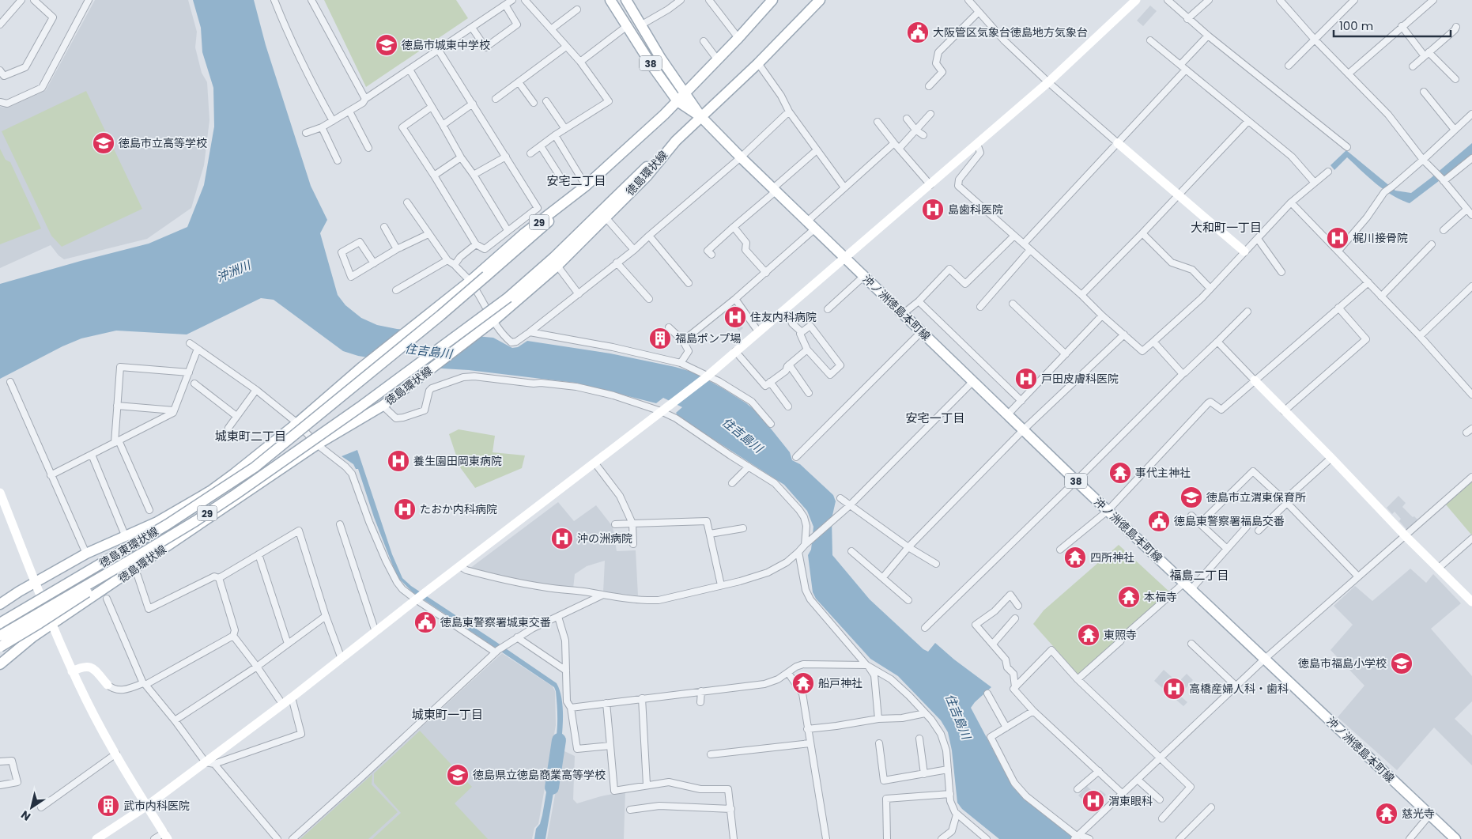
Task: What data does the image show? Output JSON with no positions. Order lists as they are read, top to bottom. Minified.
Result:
{"streets":{"main road":["38","徳島環状線","29","沖ノ洲徳島本町線","徳島東環状線"]},"crossings":[["徳島環状線","29"],["徳島環状線","沖ノ洲徳島本町線"],["29","沖ノ洲徳島本町線"],["29","徳島東環状線"]],"districts":["安宅二丁目","大和町一丁目","安宅一丁目","城東町二丁目","福島二丁目","城東町一丁目"],"water":["沖洲川","住吉島川"],"places":{"public building":["大阪管区気象台徳島地方気象台","徳島東警察署福島交番","徳島東警察署城東交番"],"school or university":["徳島市城東中学校","徳島市立高等学校","徳島市立渭東保育所","徳島市福島小学校","徳島県立徳島商業高等学校"],"hospital":["島歯科医院","梶川接骨院","住友内科病院","戸田皮膚科医院","養生園田岡東病院","たおか内科病院","沖の洲病院","高橋産婦人科・歯科","渭東眼科"],"building":["福島ポンプ場","武市内科医院"],"temple":["事代主神社","四所神社","本福寺","東照寺","船戸神社","慈光寺"]},"scale_bar":"100 m","north":"bottom left"}
